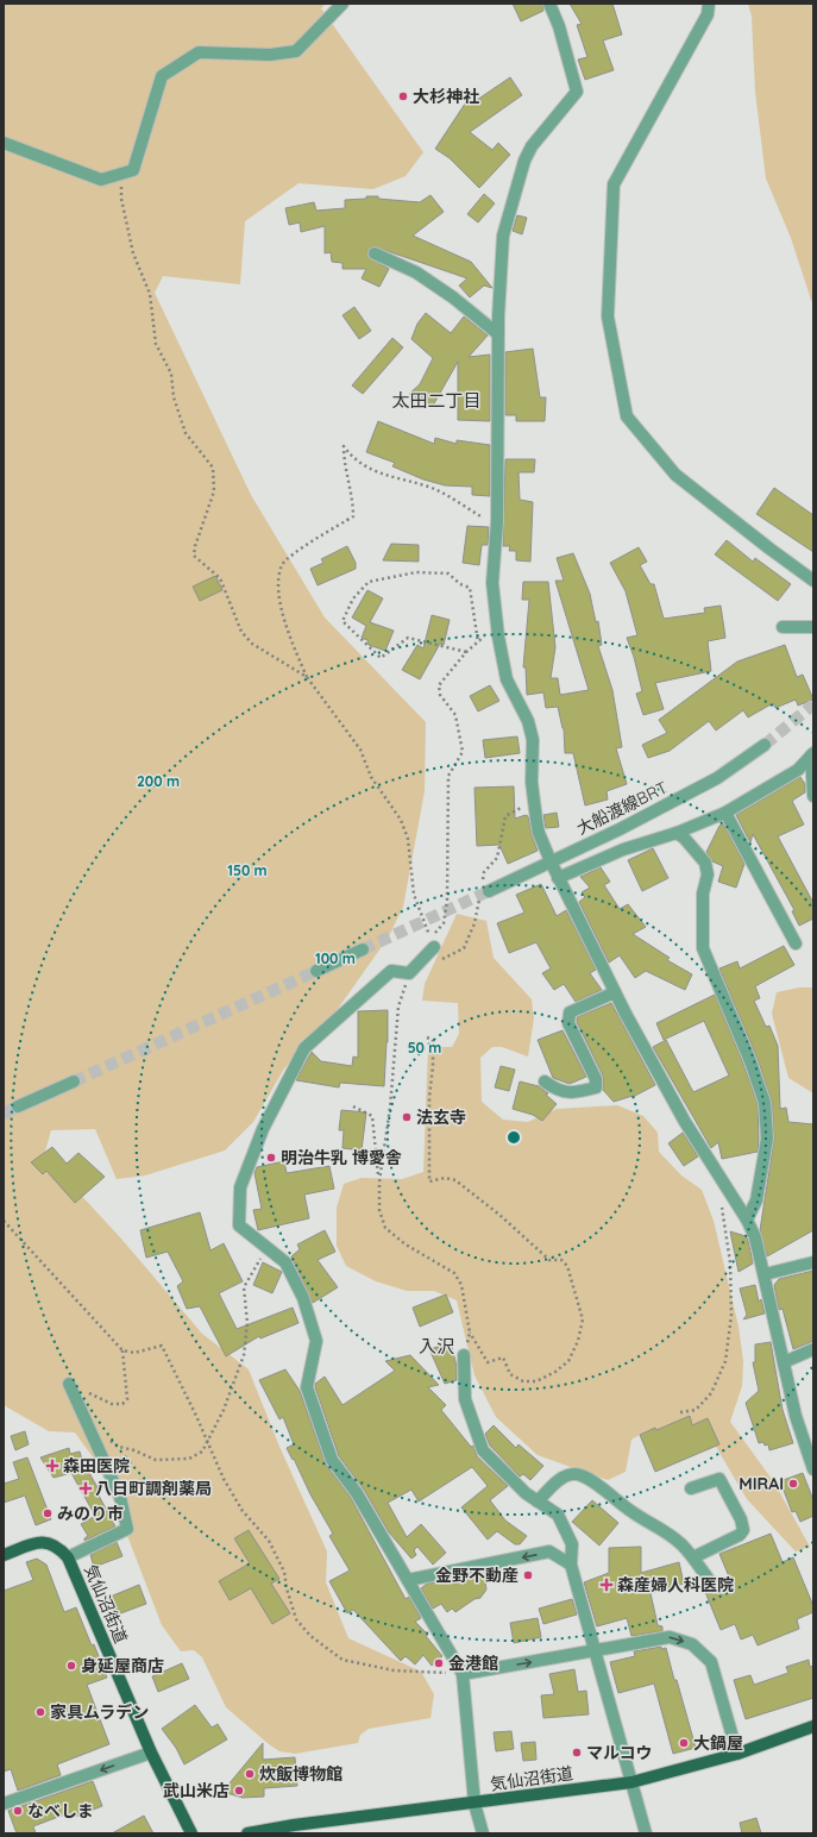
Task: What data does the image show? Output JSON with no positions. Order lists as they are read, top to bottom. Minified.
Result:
{"streets":{"main road":["気仙沼街道"],"street":["大船渡線BRT"]},"districts":["太田二丁目","入沢"],"places":{"other":["大杉神社","法玄寺","明治牛乳 博愛舎","MIRAI","みのり市","金野不動産","金港館","身延屋商店","家具ムラデン","大鍋屋","マルコウ","炊飯博物館","武山米店","なべしま"],"health":["森田医院","八日町調剤薬局","森産婦人科医院"]},"rings":["200 m","150 m","100 m","50 m"]}
